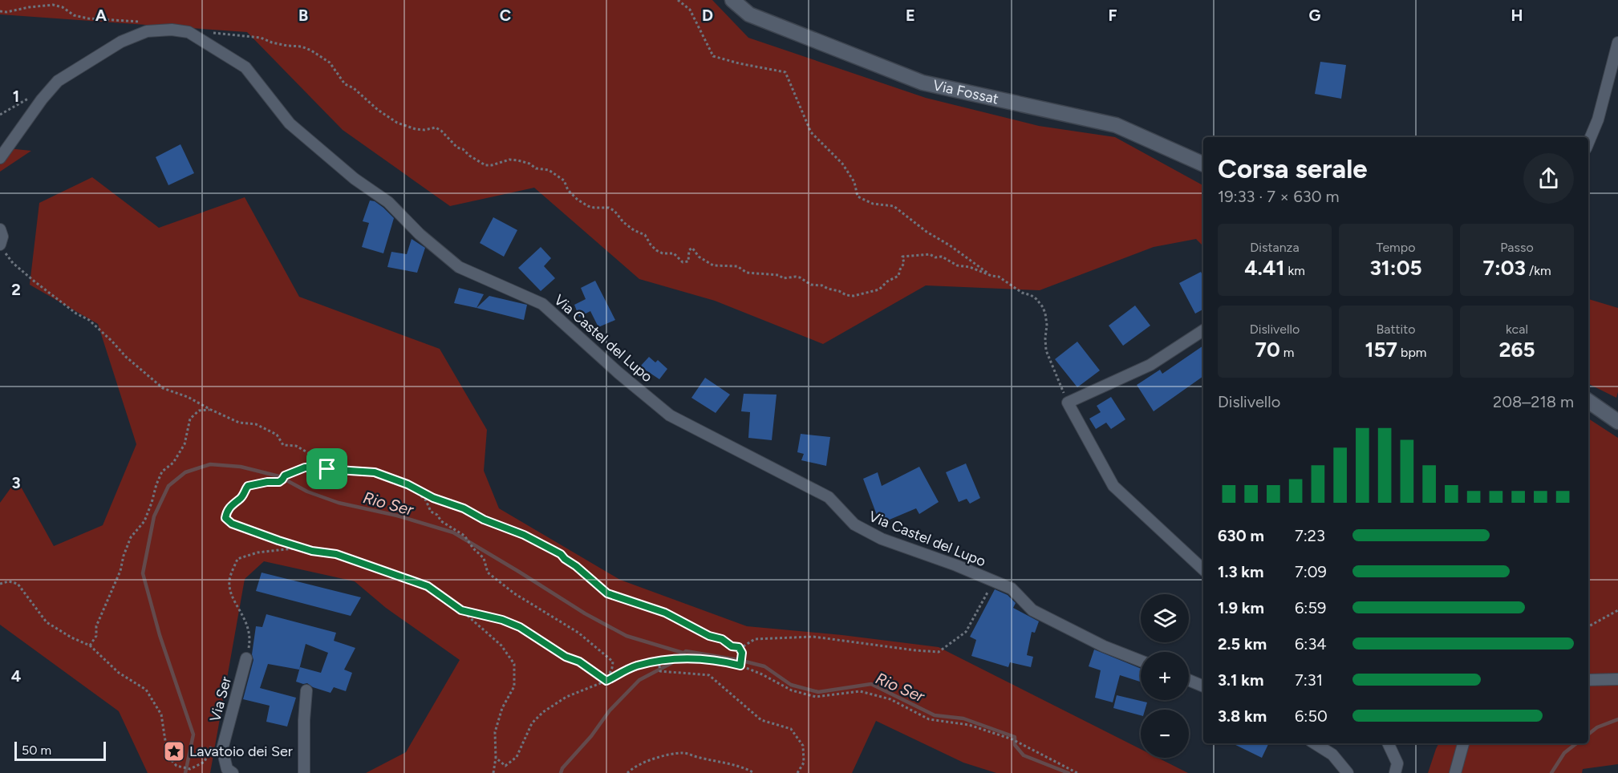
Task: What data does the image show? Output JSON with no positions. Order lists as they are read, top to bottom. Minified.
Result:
{"streets":{"street":["Via Fossat","Via Castel del Lupo","Via Ser"]},"water":["Rio Ser"],"places":{"place":["Lavatoio dei Ser"]},"scale_bar":"50 m","page":{"heading":["Corsa serale","19:33 · 7 × 630 m"],"stats":[["Distanza","4.41 km"],["Tempo","31:05"],["Passo","7:03 /km"],["Dislivello","70 m"],["Battito","157 bpm"],["kcal","265"]],"chart":["Dislivello","208–218 m"],"list":[{"name":"630 m","note":"7:23"},{"name":"1.3 km","note":"7:09"},{"name":"1.9 km","note":"6:59"},{"name":"2.5 km","note":"6:34"},{"name":"3.1 km","note":"7:31"},{"name":"3.8 km","note":"6:50"}],"map_buttons":["+","−"],"scale":"50 m"},"grid":{"columns":["A","B","C","D","E","F","G","H"],"rows":["1","2","3","4"]}}
